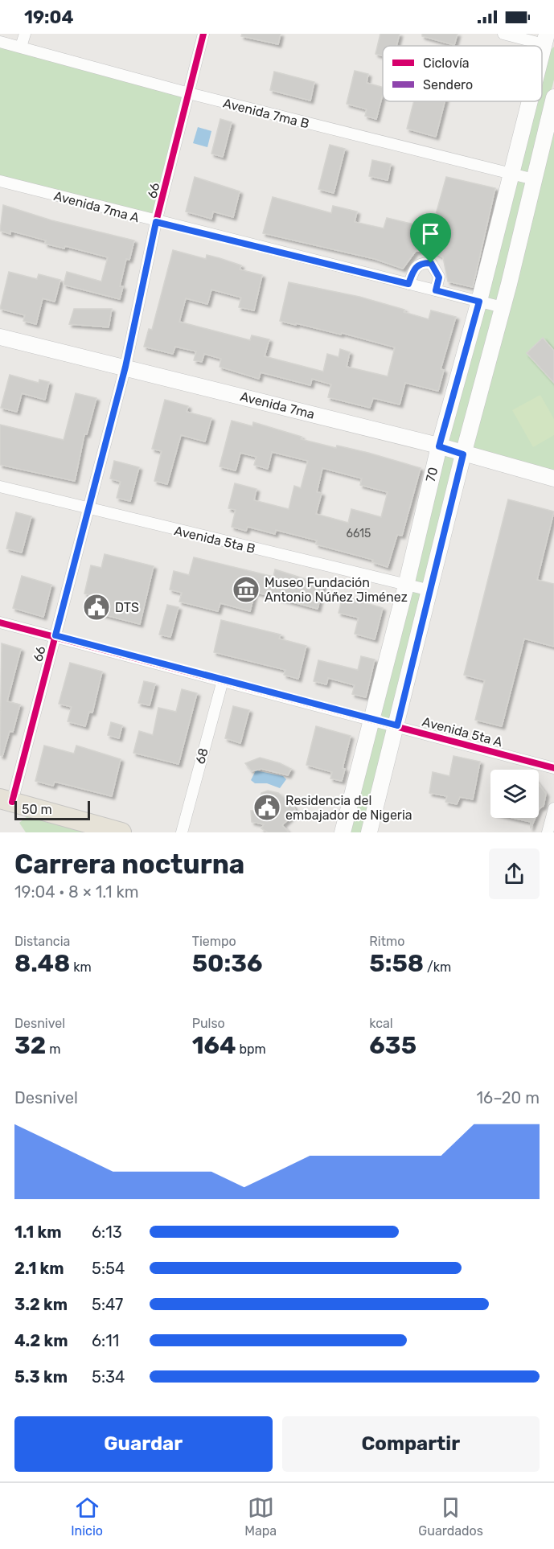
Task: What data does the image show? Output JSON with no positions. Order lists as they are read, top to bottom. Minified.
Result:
{"streets":{"main road":["Avenida 7ma","70"],"street":["Avenida 7ma B","66","Avenida 7ma A","Avenida 5ta B","Avenida 5ta A","68"]},"crossings":[["Avenida 7ma B","66"],["Avenida 7ma B","70"],["66","Avenida 7ma A"],["66","Avenida 7ma"],["66","Avenida 5ta B"],["66","Avenida 5ta A"],["Avenida 7ma A","70"],["Avenida 7ma","70"],["70","Avenida 5ta B"],["70","Avenida 5ta A"],["Avenida 5ta A","68"]],"places":{"museum":["Museo Fundación Antonio Núñez Jiménez"],"public building":["DTS","Residencia del embajador de Nigeria"]},"house_numbers":["6615"],"legend":["Ciclovía","Sendero"],"scale_bar":"50 m","page":{"status":"19:04","scale":"50 m","heading":["Carrera nocturna","19:04 · 8 × 1.1 km"],"stats":[["Distancia","8.48 km"],["Tiempo","50:36"],["Ritmo","5:58 /km"],["Desnivel","32 m"],["Pulso","164 bpm"],["kcal","635"]],"chart":["Desnivel","16–20 m"],"list":[{"name":"1.1 km","note":"6:13"},{"name":"2.1 km","note":"5:54"},{"name":"3.2 km","note":"5:47"},{"name":"4.2 km","note":"6:11"},{"name":"5.3 km","note":"5:34"}],"buttons":["Guardar","Compartir"],"tabs":["Inicio","Mapa","Guardados"]}}
